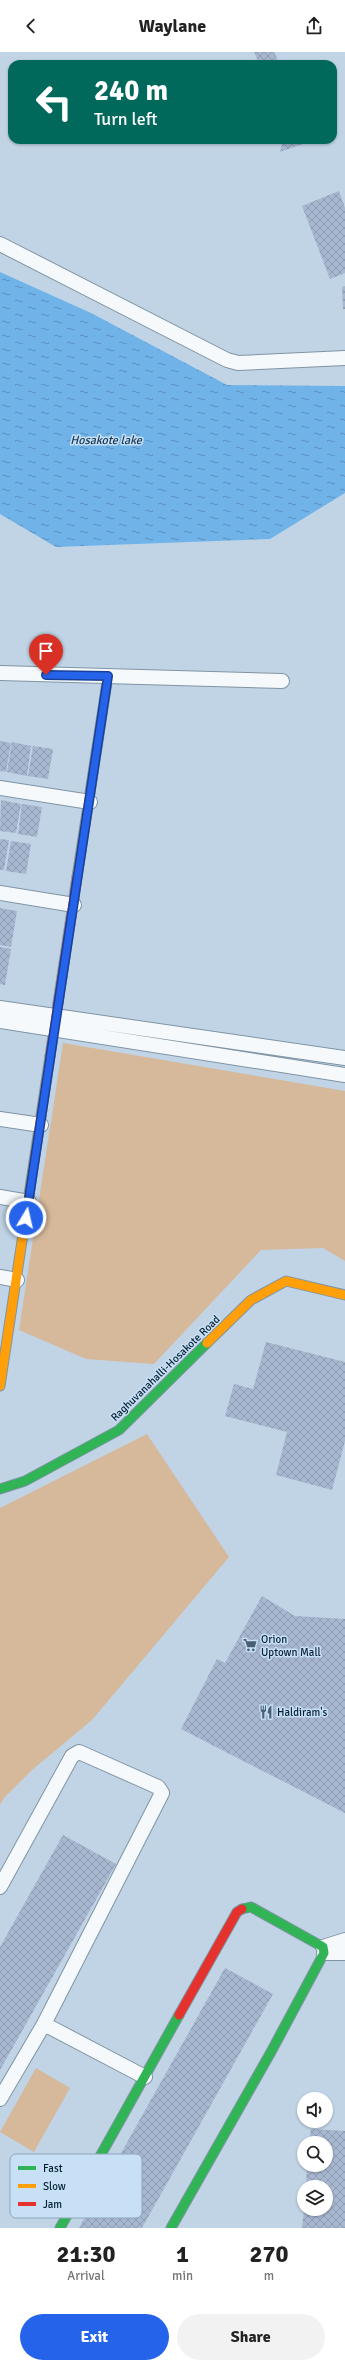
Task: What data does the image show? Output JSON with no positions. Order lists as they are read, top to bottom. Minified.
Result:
{"streets":{"street":["Raghuvanahalli-Hosakote Road"]},"water":["Hosakote lake"],"places":{"supermarket":["Orion Uptown Mall"],"restaurant":["Haldiram's"]},"legend":["Fast","Slow","Jam"],"page":{"header":"Waylane","turn":["240 m","Turn left"],"eta":["21:30","Arrival","1","min","270","m"],"buttons":["Exit","Share"]}}
